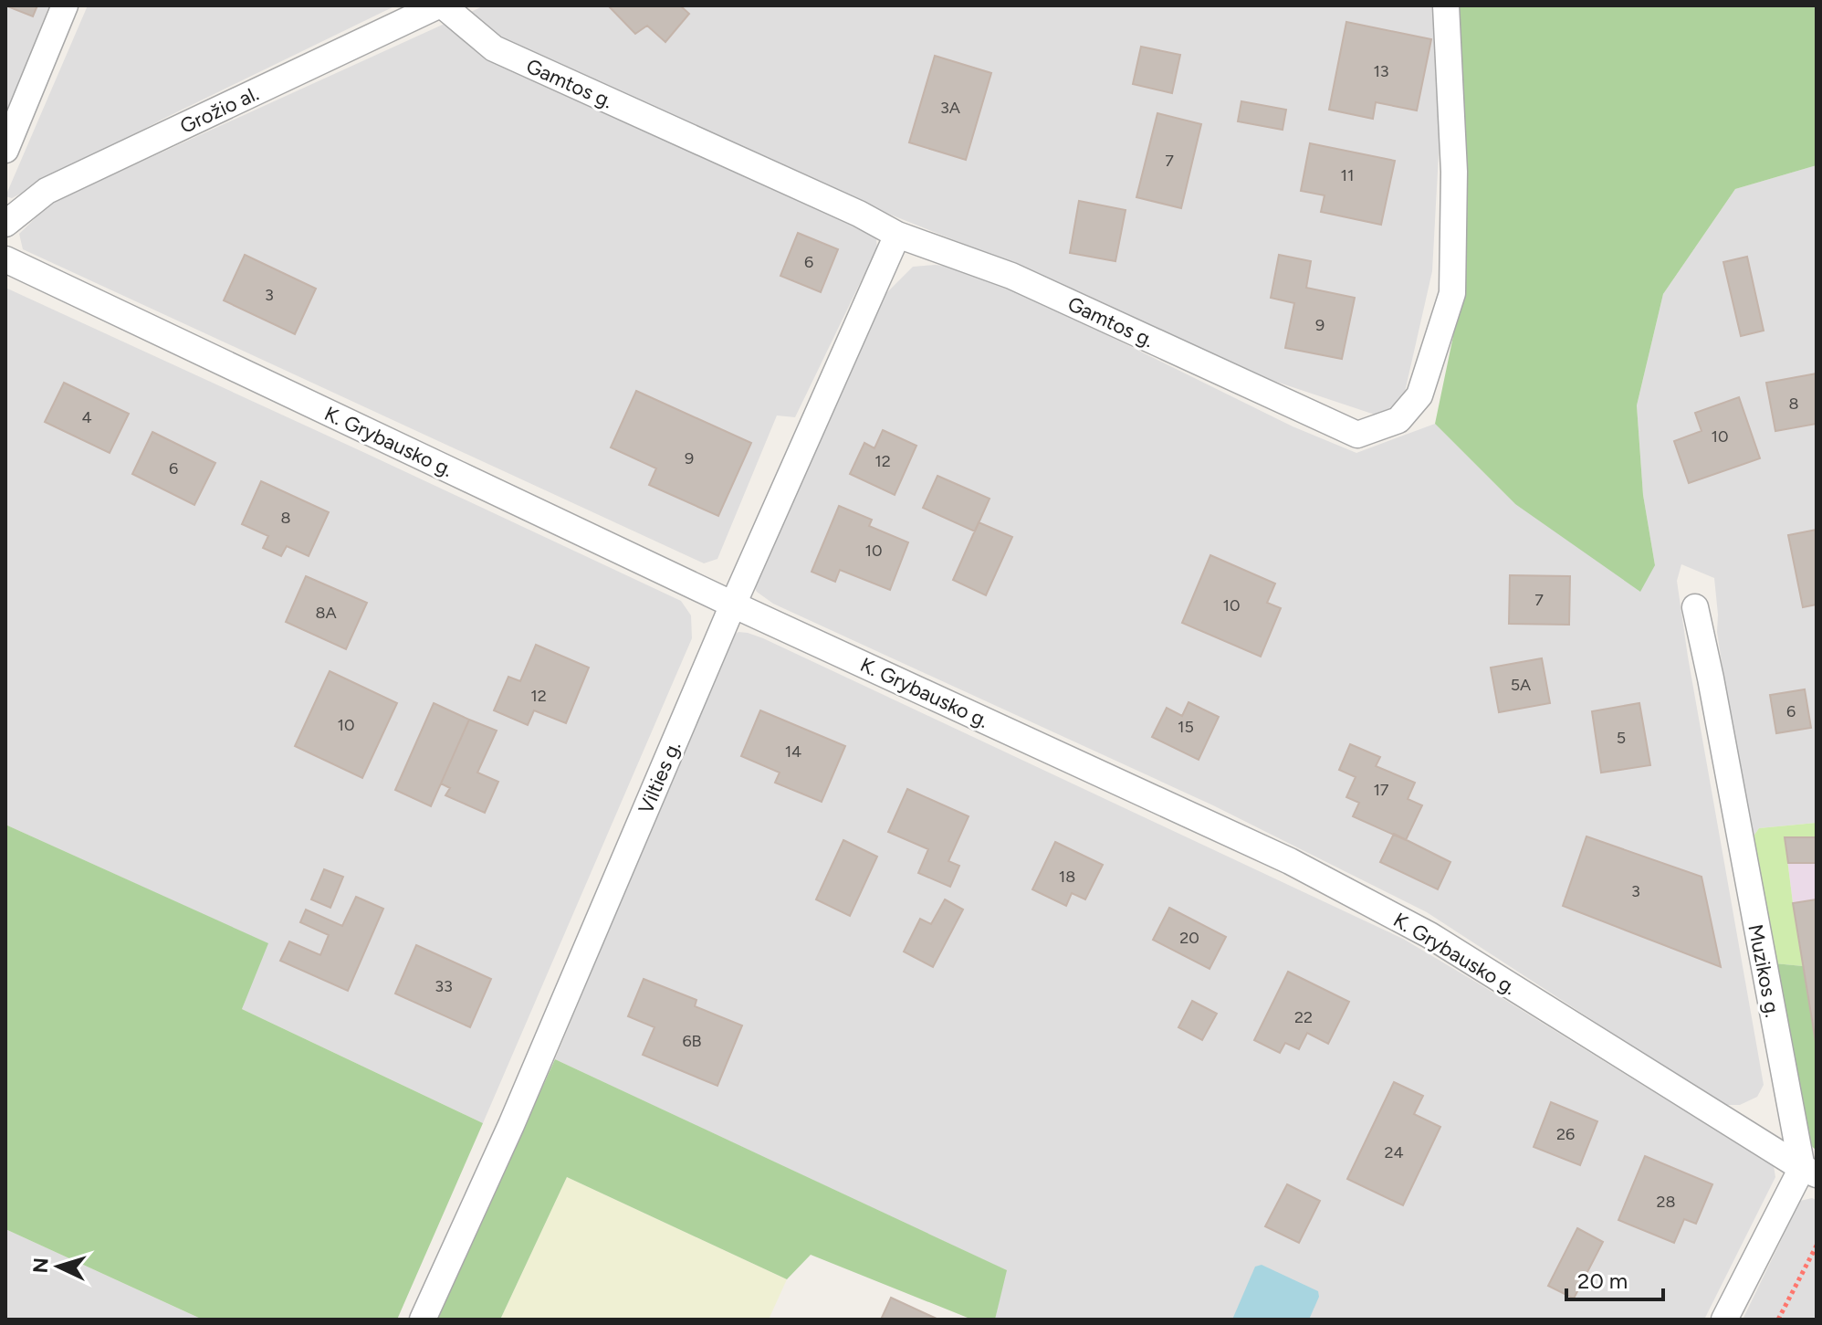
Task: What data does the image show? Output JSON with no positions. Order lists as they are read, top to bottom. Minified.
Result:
{"streets":{"street":["Gamtos g.","Grožio al.","K. Grybausko g.","Vilties g.","Muzikos g."]},"crossings":[["Gamtos g.","Grožio al."],["Gamtos g.","Vilties g."],["K. Grybausko g.","Vilties g."],["K. Grybausko g.","Muzikos g."]],"house_numbers":["13","3A","7","11","6","3","9","8","4","10","9","12","6","8","10","7","10","8A","5A","12","6","10","15","5","14","17","18","3","20","33","22","6B","26","24","28"],"scale_bar":"20 m","north":"left"}
